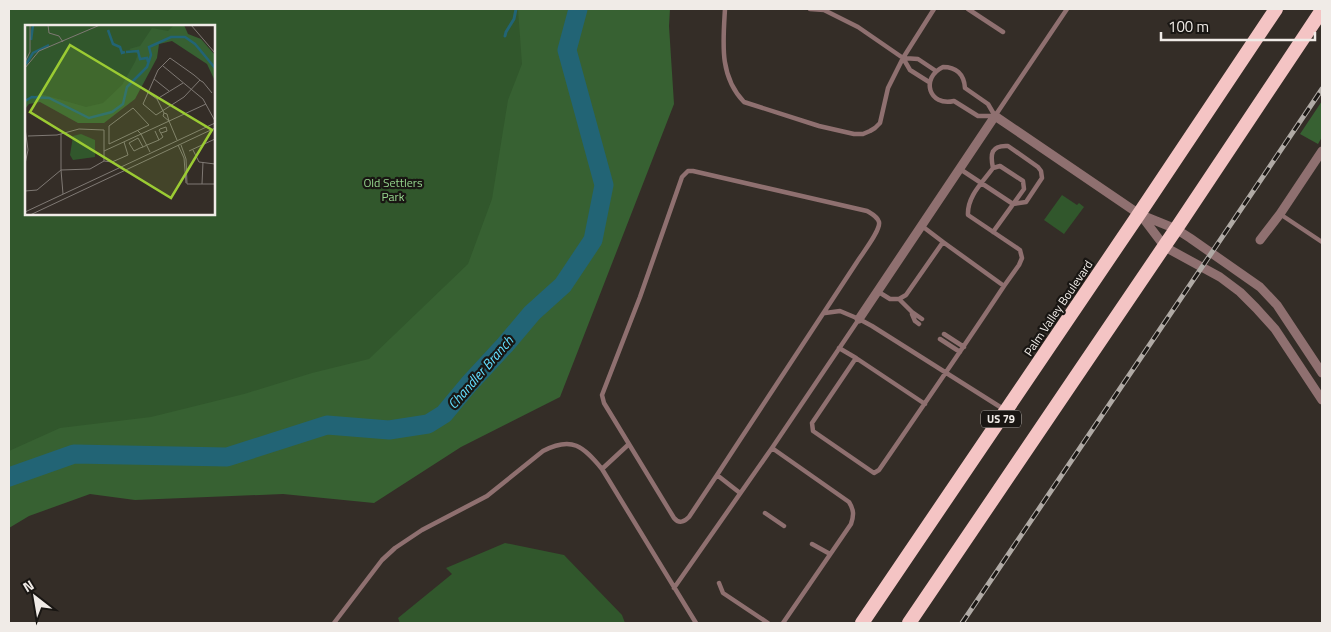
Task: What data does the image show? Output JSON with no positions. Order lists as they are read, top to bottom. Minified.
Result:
{"streets":{"highway":["Palm Valley Boulevard","US 79"]},"water":["Chandler Branch"],"parks":["Old Settlers Park"],"scale_bar":"100 m","north":"top left"}
